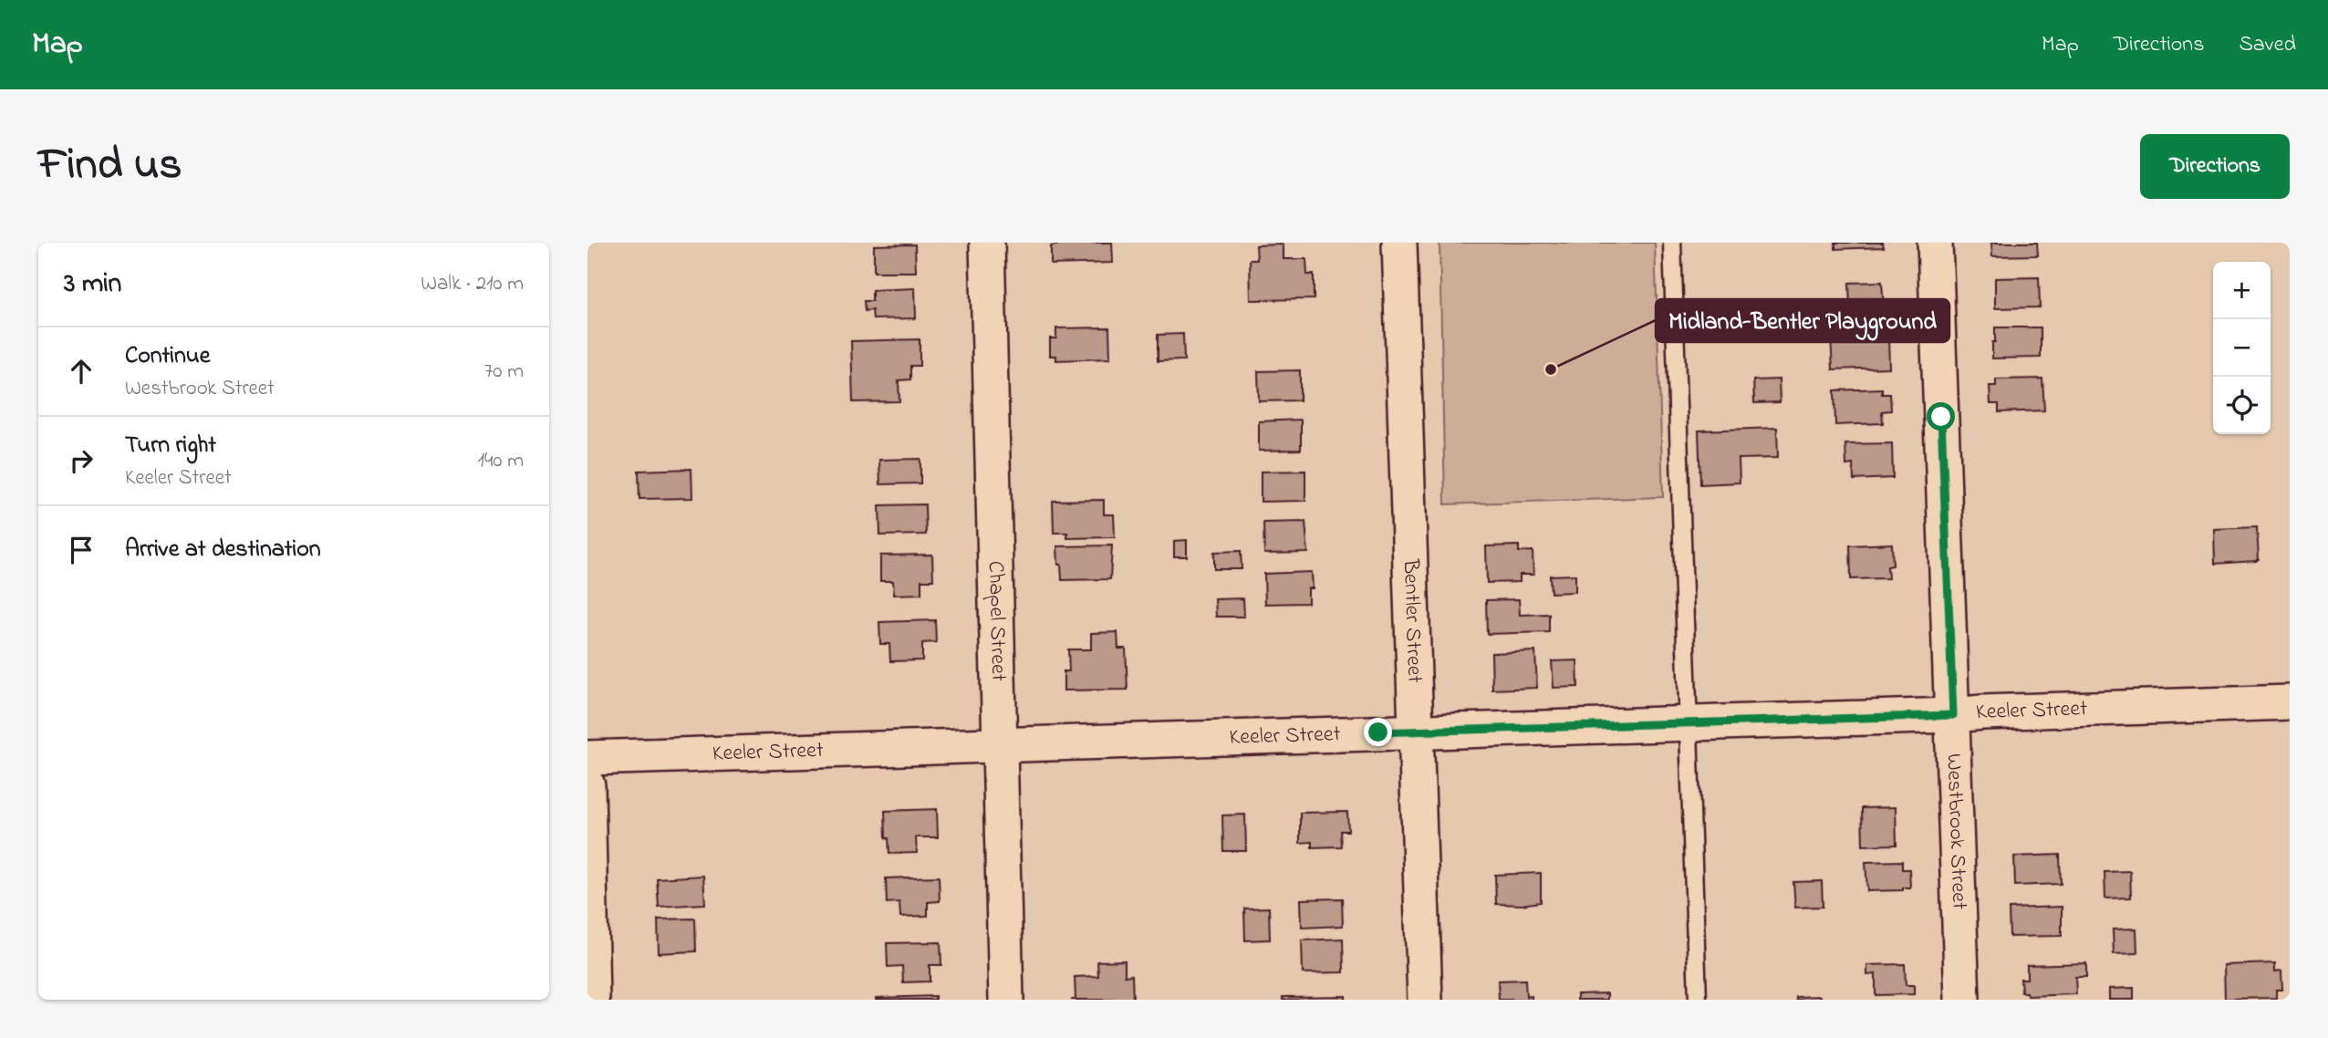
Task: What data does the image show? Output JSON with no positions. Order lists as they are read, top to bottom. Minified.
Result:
{"streets":{"street":["Chapel Street","Bentler Street","Keeler Street","Westbrook Street"]},"crossings":[["Chapel Street","Keeler Street"],["Bentler Street","Keeler Street"],["Keeler Street","Westbrook Street"]],"places":["Midland-Bentler Playground"],"page":{"header":"Map","nav":["Map","Directions","Saved"],"title":"Find us","buttons":"Directions","heading":["3 min","Walk · 210 m"],"map_buttons":["+","−"],"list":[["Continue","Westbrook Street","70 m"],["Turn right","Keeler Street","140 m"],"Arrive at destination"]}}
